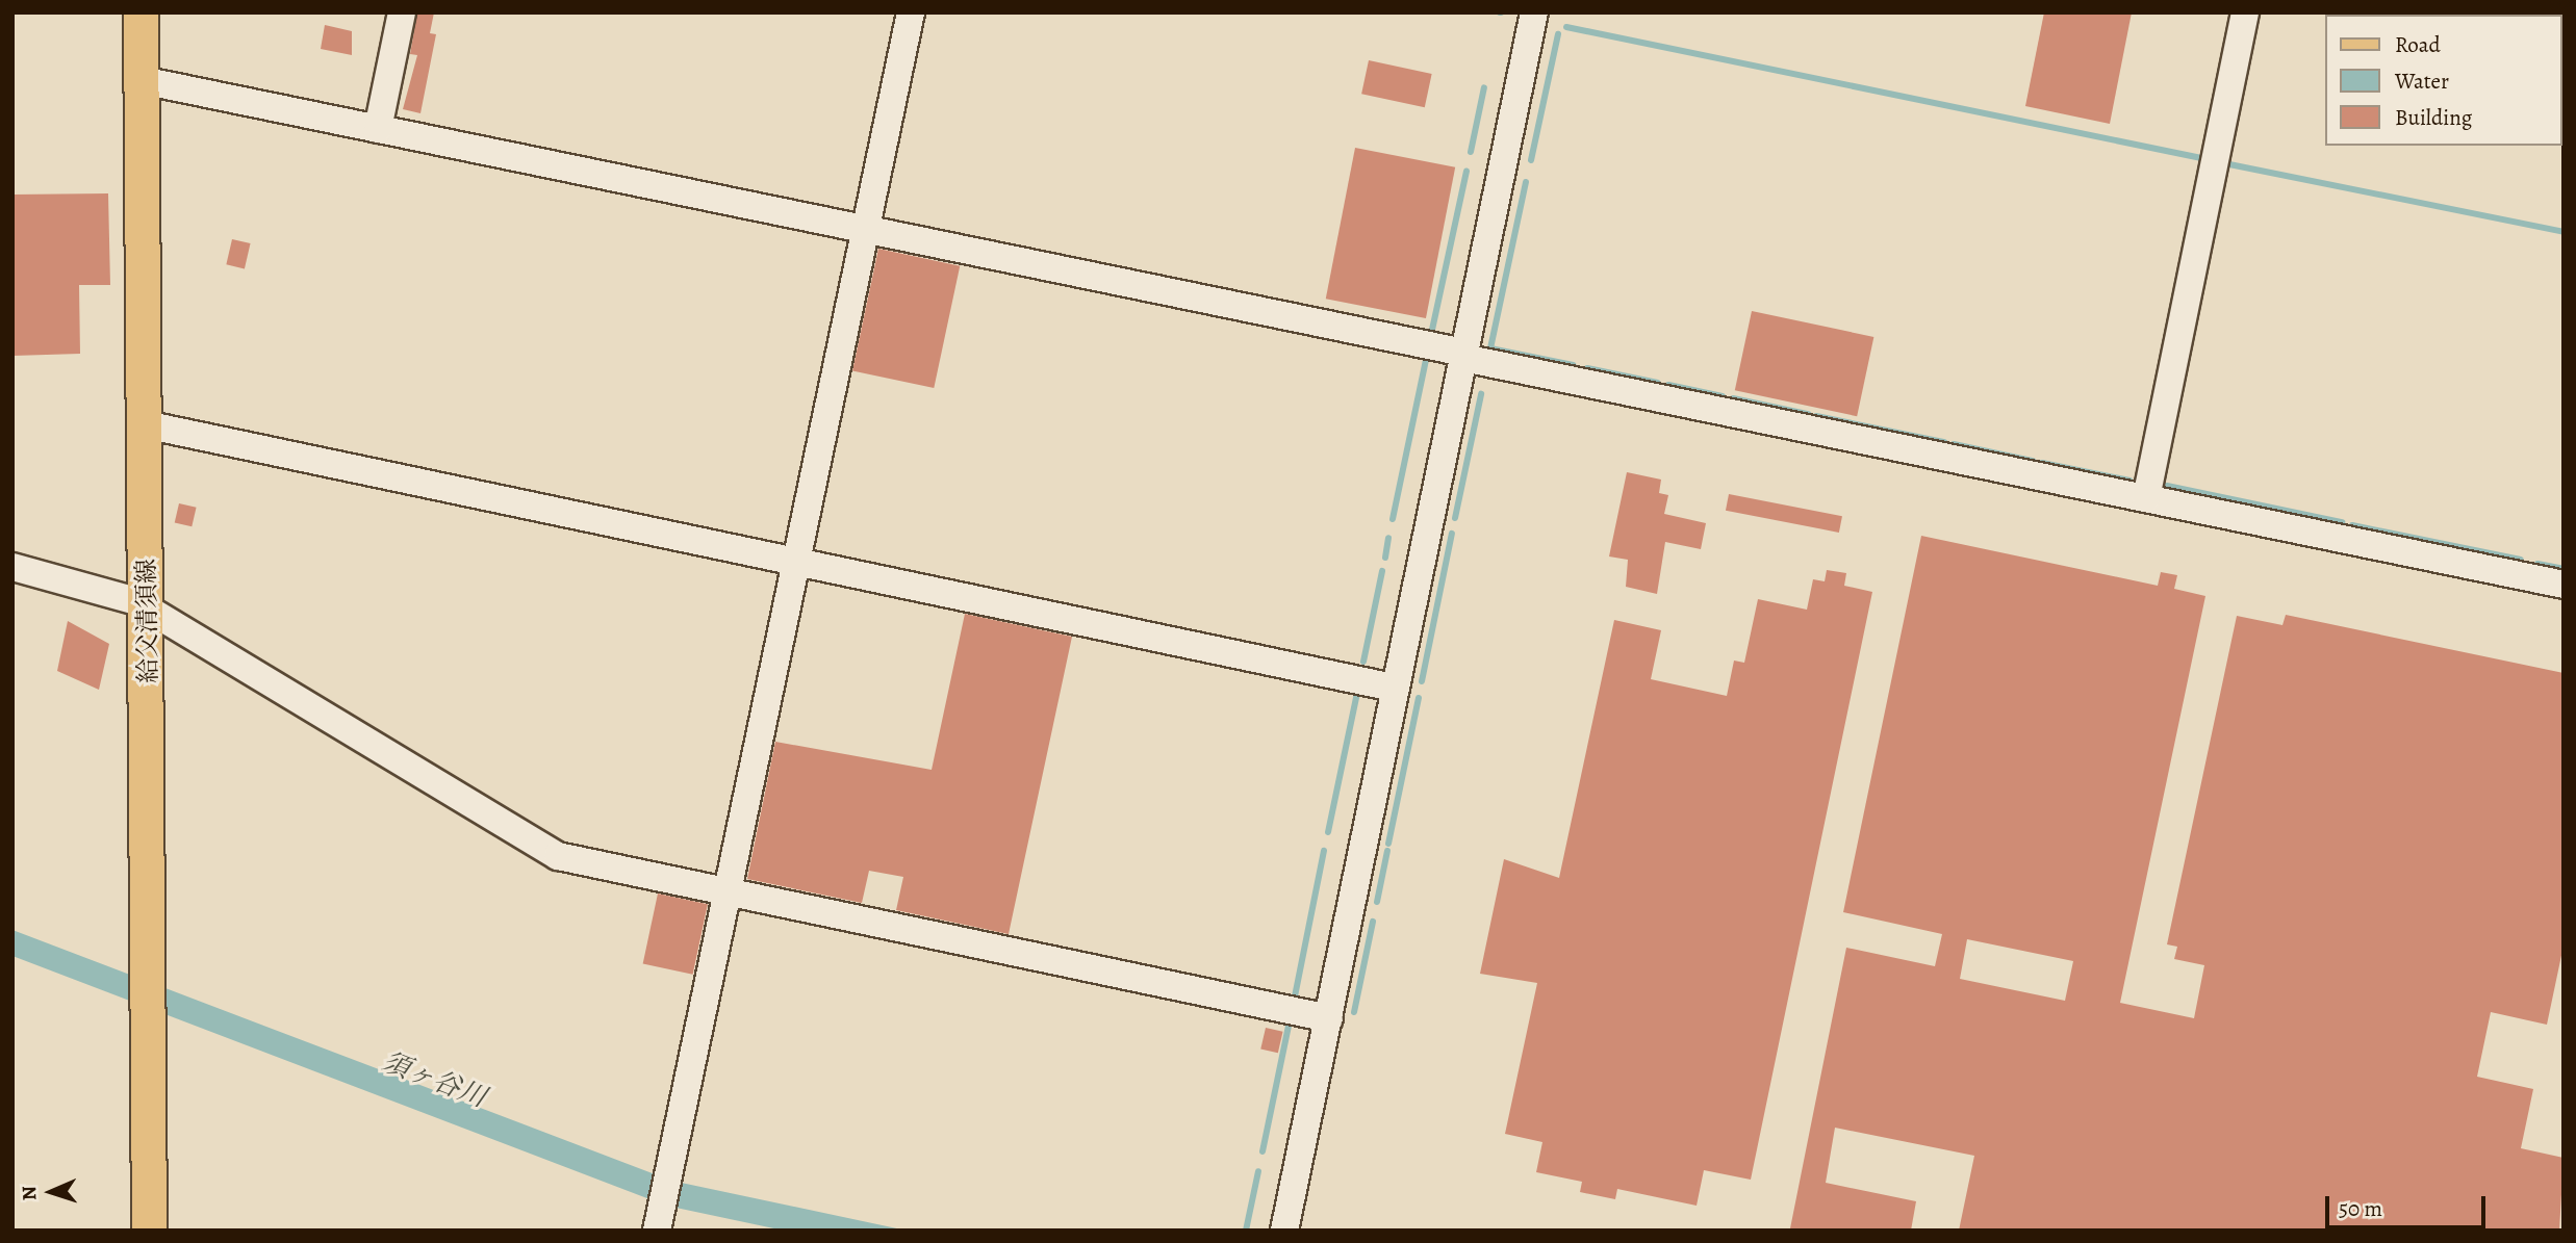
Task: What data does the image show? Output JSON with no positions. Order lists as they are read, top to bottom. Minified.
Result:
{"streets":{"main road":["給父清須線"]},"water":["須ヶ谷川"],"legend":["Road","Water","Building"],"scale_bar":"50 m","north":"left"}
